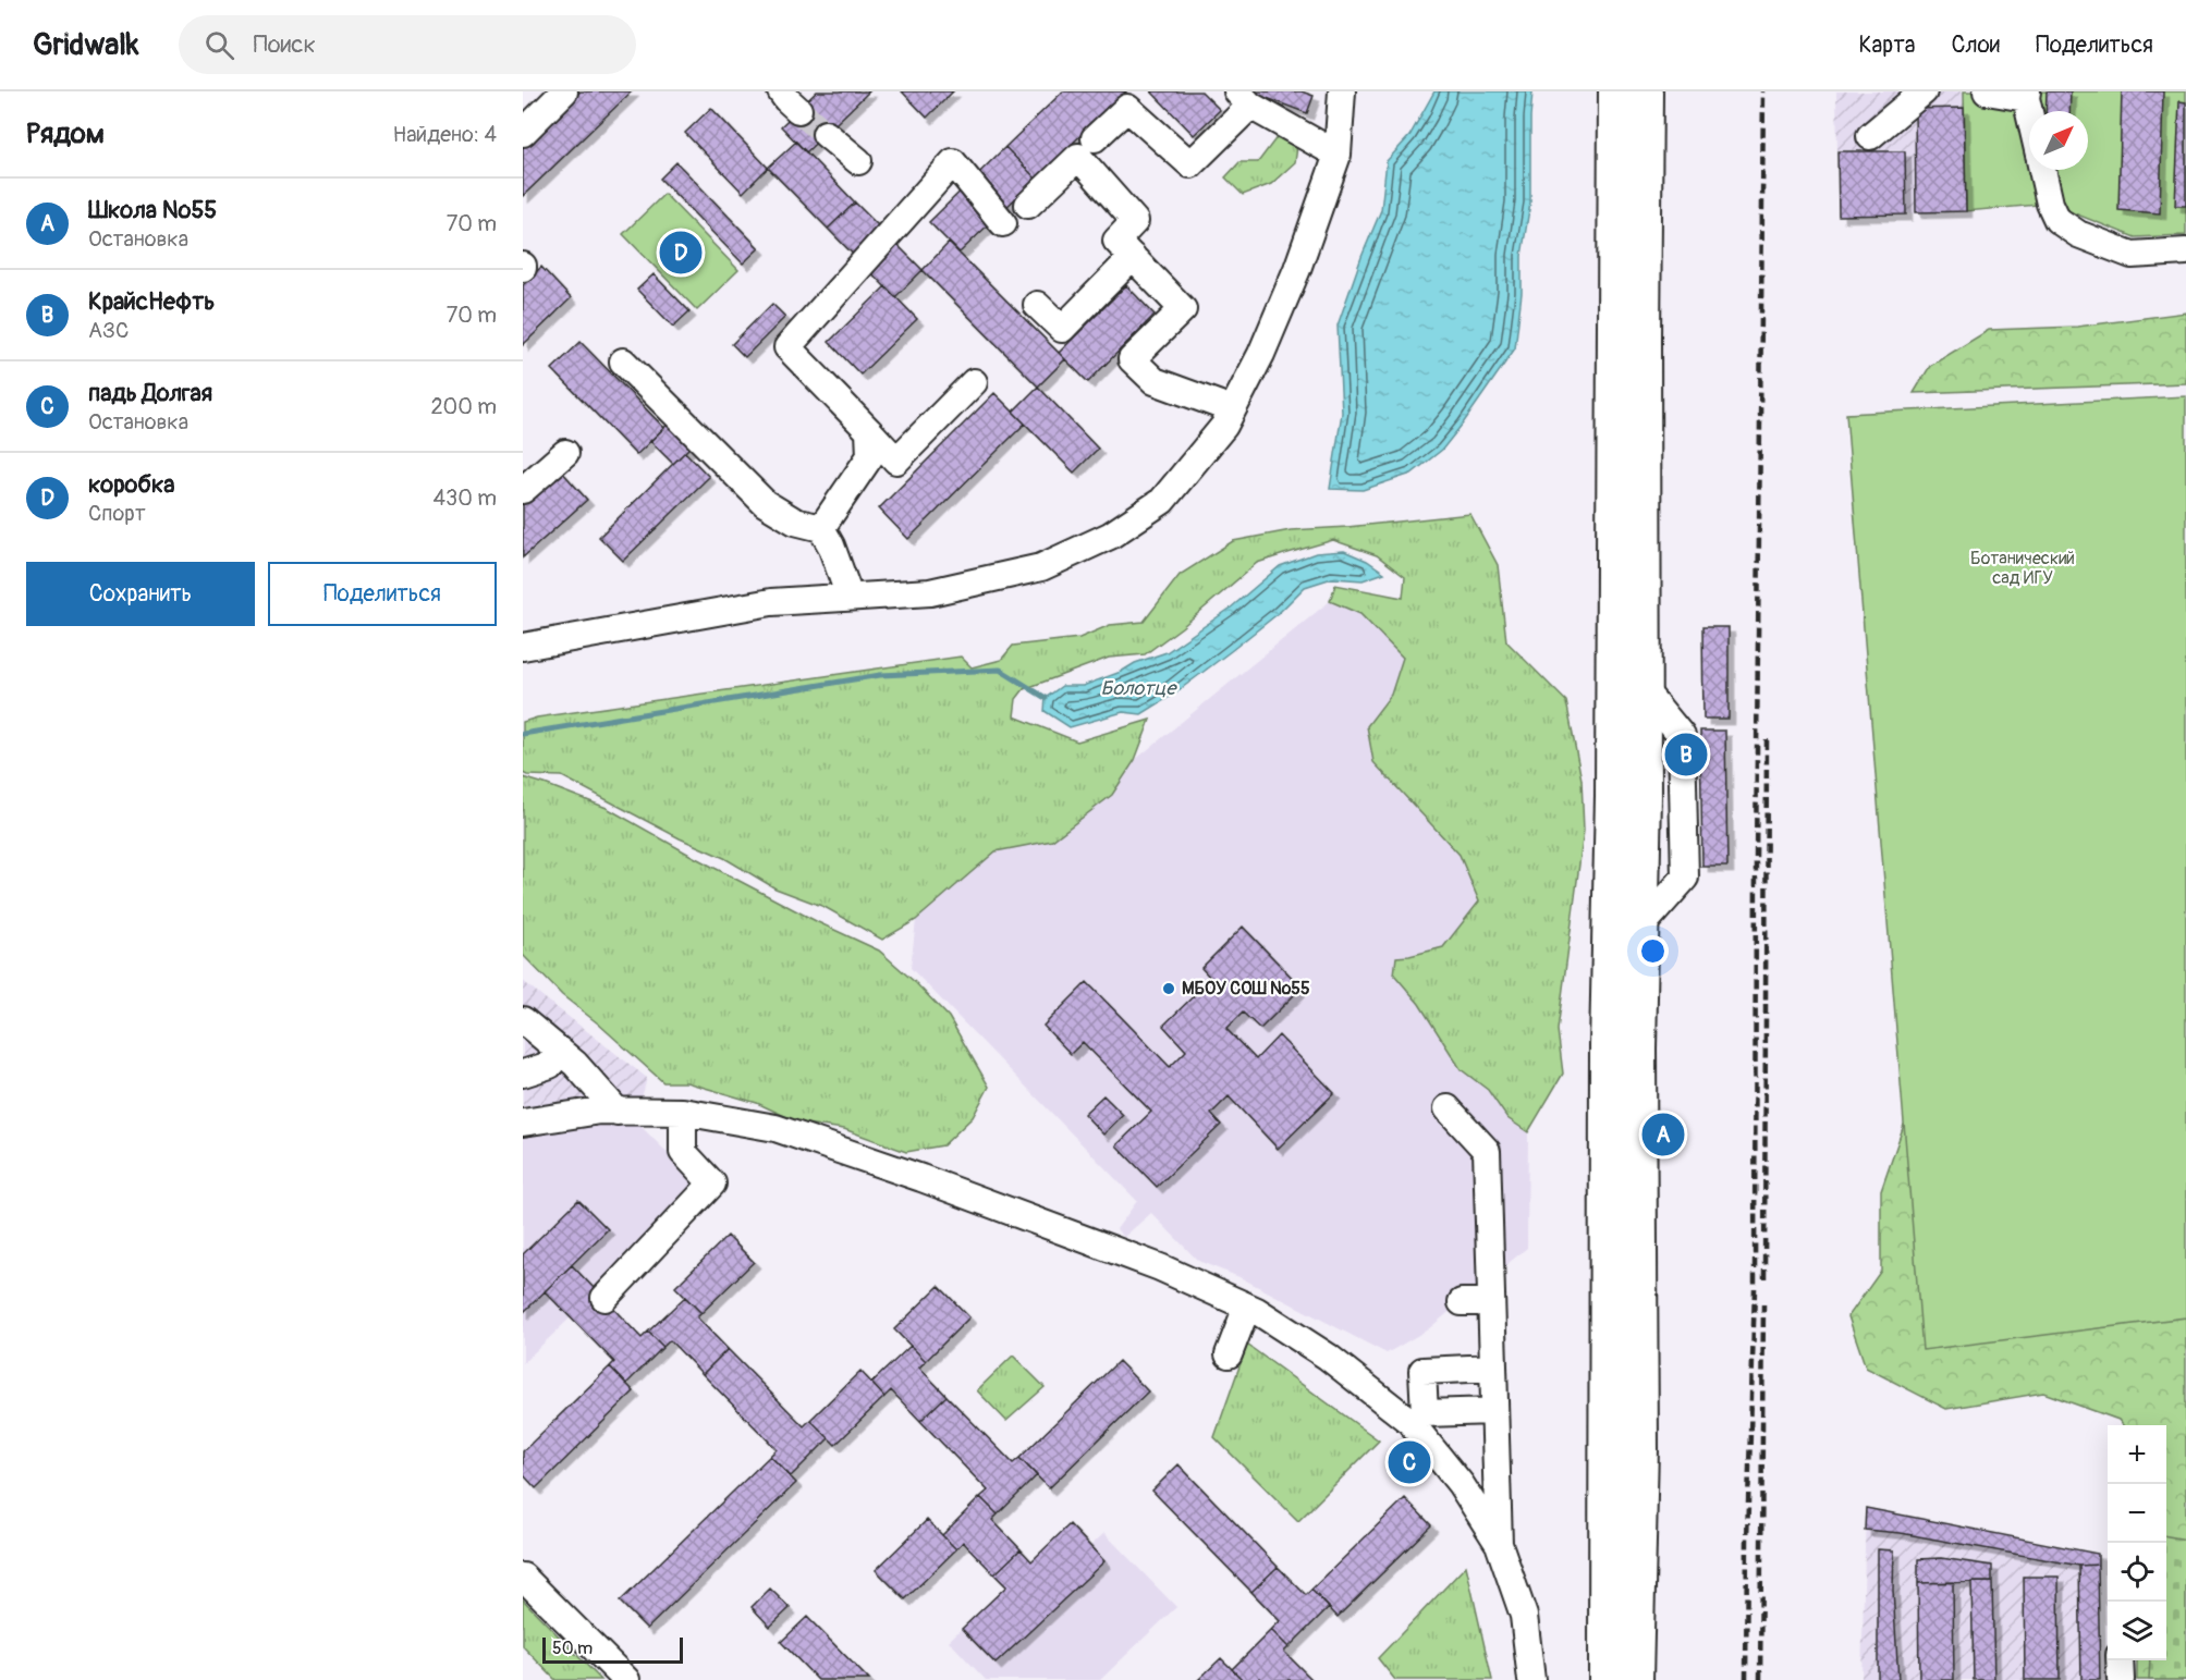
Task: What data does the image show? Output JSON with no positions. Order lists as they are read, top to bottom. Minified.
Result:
{"water":["Болотце"],"parks":["Ботанический сад ИГУ"],"places":["МБОУ СОШ №55"],"scale_bar":"50 m","north":"top right","page":{"header":"Gridwalk","search":"Поиск","nav":["Карта","Слои","Поделиться"],"heading":["Рядом","Найдено: 4"],"list":[{"mark":"A","name":"Школа №55","note":"Остановка","value":"70 m"},{"mark":"B","name":"КрайсНефть","note":"АЗС","value":"70 m"},{"mark":"C","name":"падь Долгая","note":"Остановка","value":"200 m"},{"mark":"D","name":"коробка","note":"Спорт","value":"430 m"}],"pins":["D","B","A","C"],"buttons":["Сохранить","Поделиться"],"map_buttons":["+","−"],"scale":"50 m"}}
